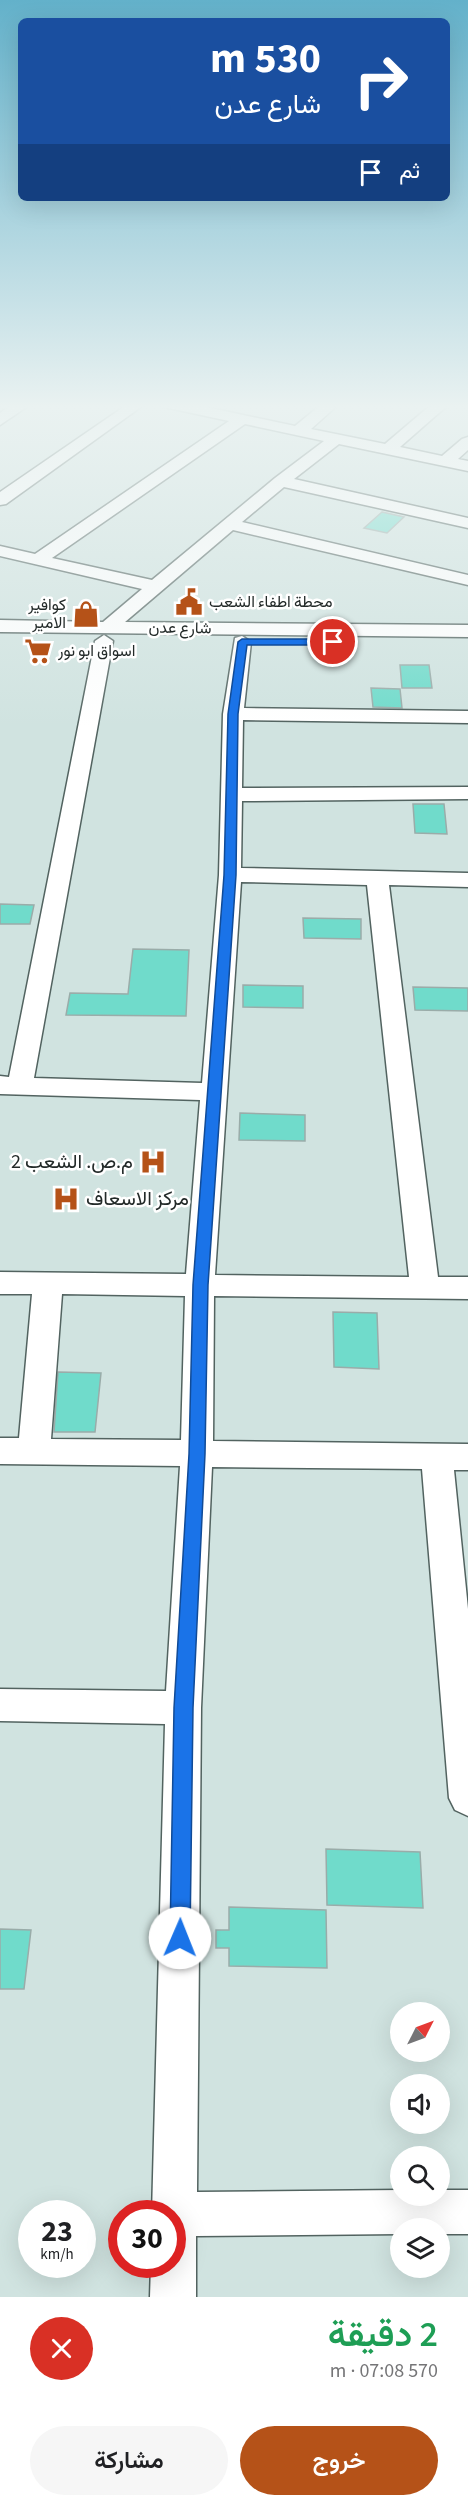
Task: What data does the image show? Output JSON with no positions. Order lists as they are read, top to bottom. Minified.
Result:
{"streets":{"street":["شارع عدن"]},"places":{"public building":["محطة اطفاء الشعب"],"shop":["كوافير الامير"],"supermarket":["اسواق ابو نور"],"hospital":["م.ص. الشعب 2","مركز الاسعاف"]},"north":"top right","page":{"turn":["530 m","شارع عدن"],"then":"ثم","speed":"23 km/h","limit":"30","heading":["2 دقيقة","570 m · 07:08"],"buttons":["خروج","مشاركة"]}}
